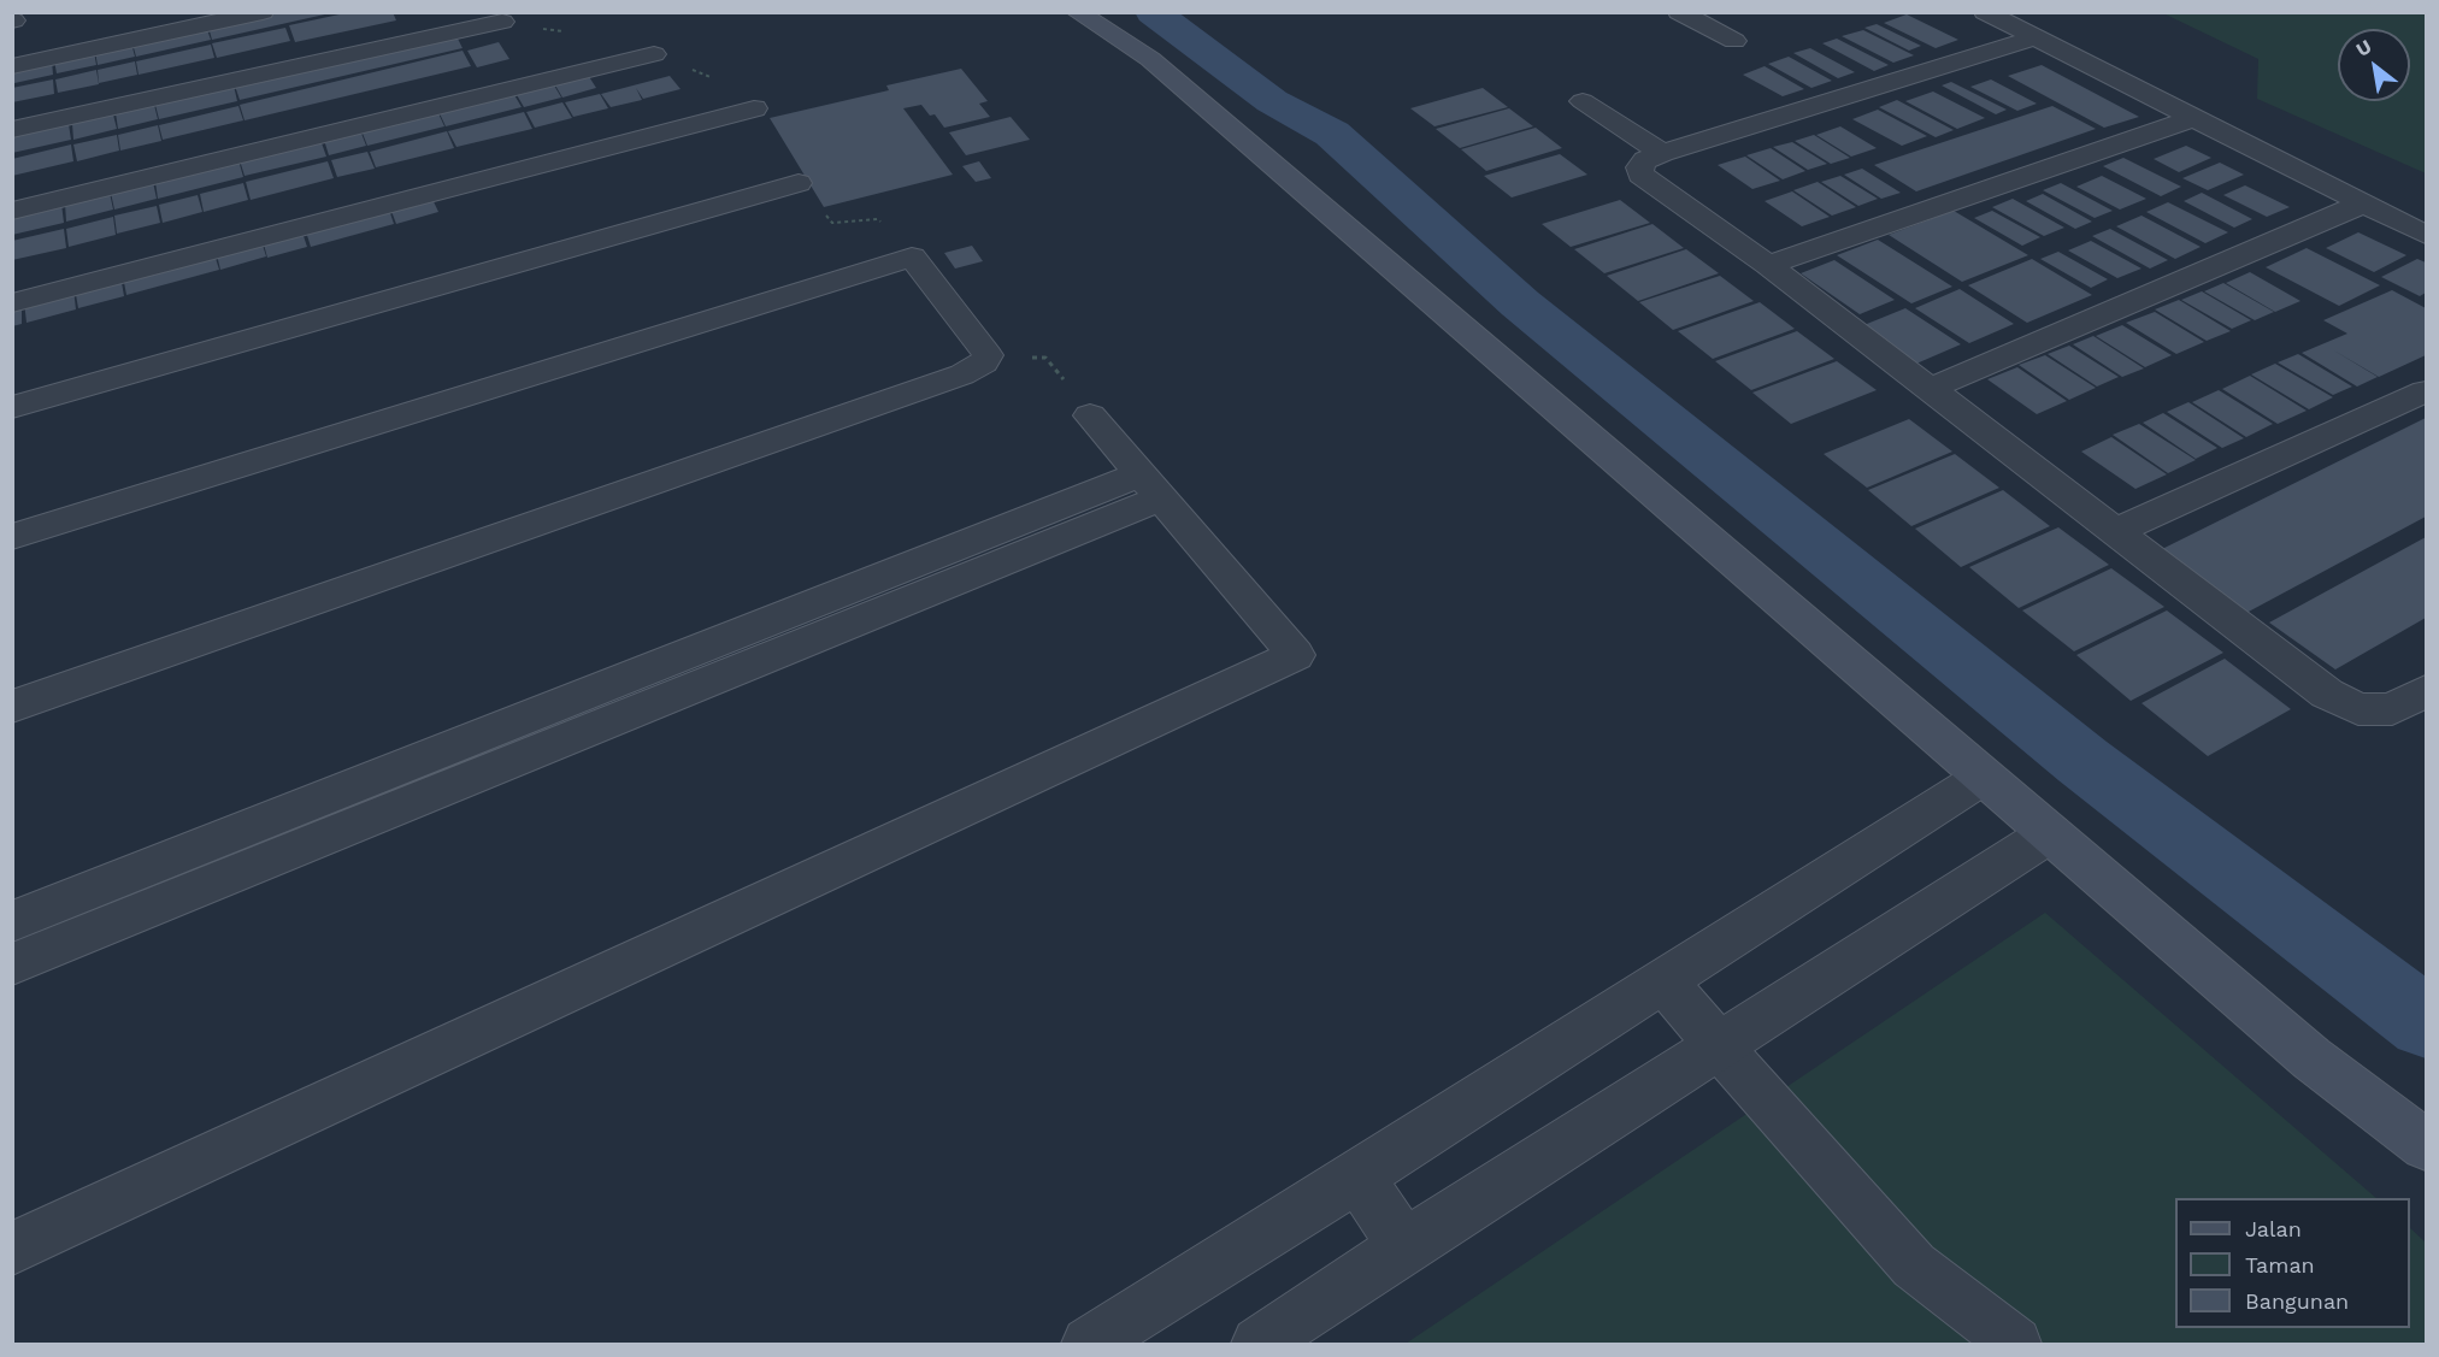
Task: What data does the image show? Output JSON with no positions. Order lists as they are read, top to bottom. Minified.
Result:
{"legend":["Jalan","Taman","Bangunan"],"north":"top left"}
